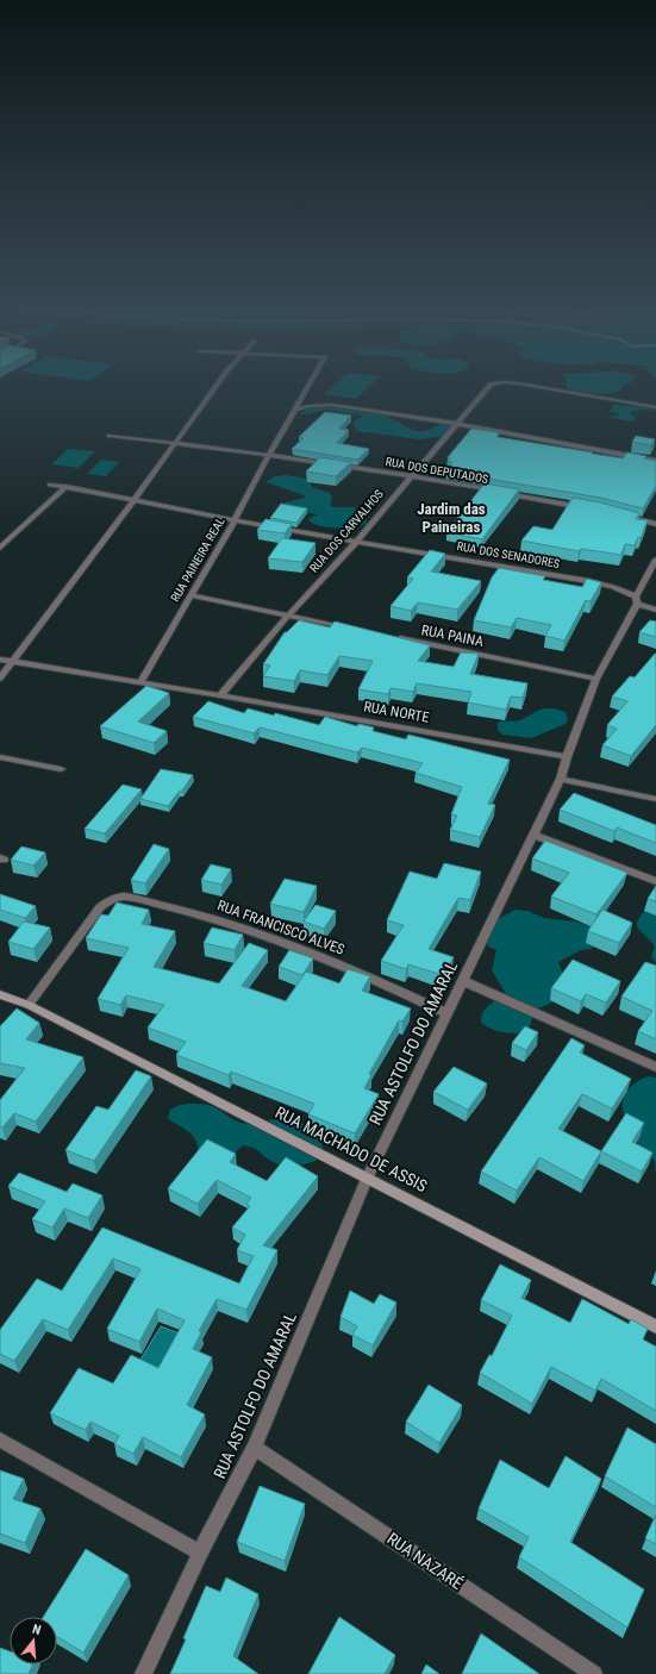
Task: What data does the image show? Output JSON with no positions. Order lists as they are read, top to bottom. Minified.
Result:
{"streets":{"street":["RUA DOS DEPUTADOS","RUA DOS CARVALHOS","RUA DOS SENADORES","RUA PAINEIRA REAL","RUA PAINA","RUA NORTE","RUA FRANCISCO ALVES","RUA ASTOLFO DO AMARAL","RUA MACHADO DE ASSIS","RUA NAZARÉ"]},"crossings":[["RUA DOS DEPUTADOS","RUA DOS CARVALHOS"],["RUA DOS DEPUTADOS","RUA PAINEIRA REAL"],["RUA DOS CARVALHOS","RUA DOS SENADORES"],["RUA DOS CARVALHOS","RUA NORTE"],["RUA DOS SENADORES","RUA PAINEIRA REAL"],["RUA DOS SENADORES","RUA ASTOLFO DO AMARAL"],["RUA PAINA","RUA ASTOLFO DO AMARAL"],["RUA NORTE","RUA ASTOLFO DO AMARAL"],["RUA FRANCISCO ALVES","RUA ASTOLFO DO AMARAL"],["RUA FRANCISCO ALVES","RUA MACHADO DE ASSIS"],["RUA ASTOLFO DO AMARAL","RUA MACHADO DE ASSIS"],["RUA ASTOLFO DO AMARAL","RUA NAZARÉ"]],"districts":["Jardim das Paineiras"],"north":"top"}
